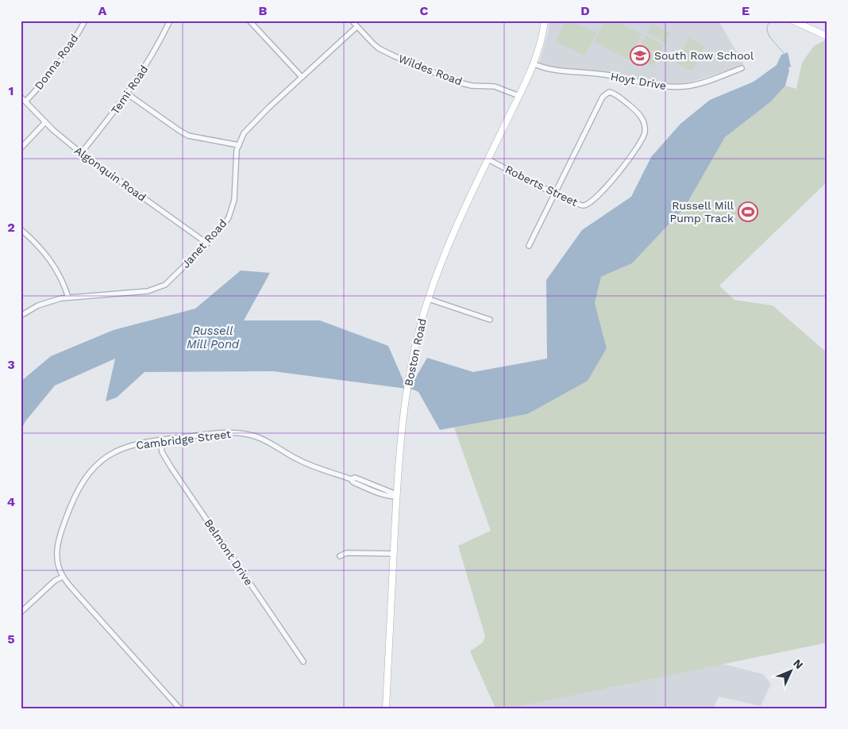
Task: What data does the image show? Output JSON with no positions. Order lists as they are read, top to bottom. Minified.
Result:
{"streets":{"main road":["Boston Road"],"street":["Donna Road","Wildes Road","Hoyt Drive","Temi Road","Algonquin Road","Roberts Street","Janet Road","Cambridge Street","Belmont Drive"]},"crossings":[["Donna Road","Algonquin Road"],["Wildes Road","Janet Road"],["Wildes Road","Boston Road"],["Hoyt Drive","Boston Road"],["Temi Road","Algonquin Road"],["Algonquin Road","Janet Road"],["Roberts Street","Boston Road"],["Boston Road","Cambridge Street"],["Cambridge Street","Belmont Drive"]],"water":["Russell Mill Pond"],"places":{"school or university":["South Row School"],"sports":["Russell Mill Pump Track"]},"north":"top right","grid":{"columns":["A","B","C","D","E"],"rows":["1","2","3","4","5"]}}
